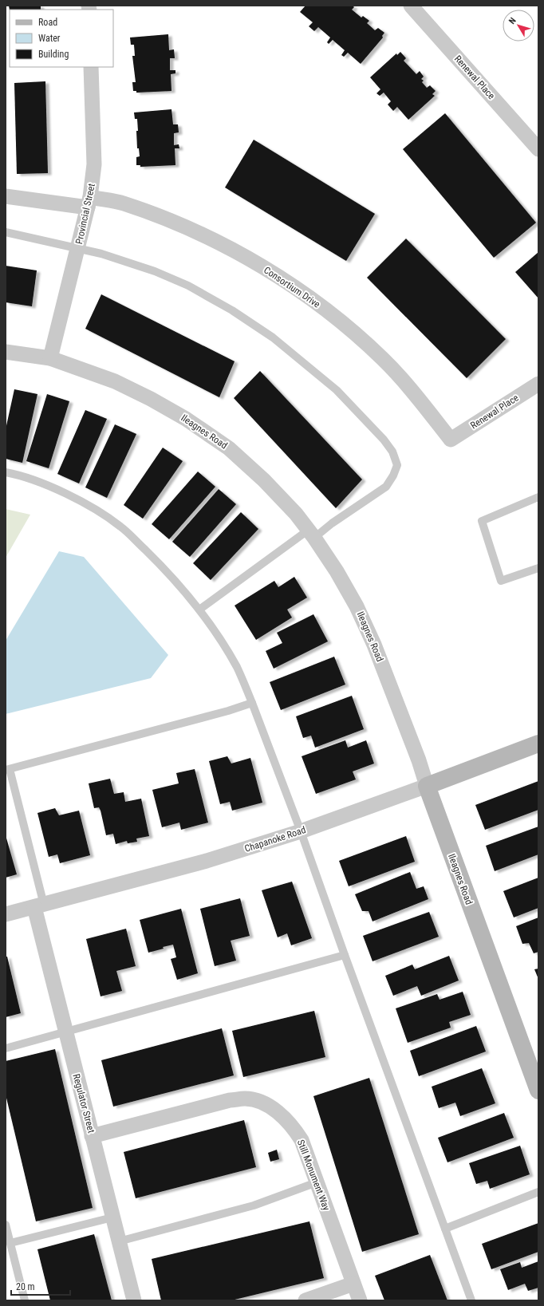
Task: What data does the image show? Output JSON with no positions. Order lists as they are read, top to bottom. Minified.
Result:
{"streets":{"street":["Renewal Place","Provincial Street","Consortium Drive","Ileagnes Road","Chapanoke Road","Regulator Street","Still Monument Way"]},"crossings":[["Renewal Place","Consortium Drive"],["Provincial Street","Consortium Drive"],["Provincial Street","Ileagnes Road"],["Ileagnes Road","Chapanoke Road"],["Chapanoke Road","Regulator Street"],["Regulator Street","Still Monument Way"]],"legend":["Road","Water","Building"],"scale_bar":"20 m","north":"top left"}
